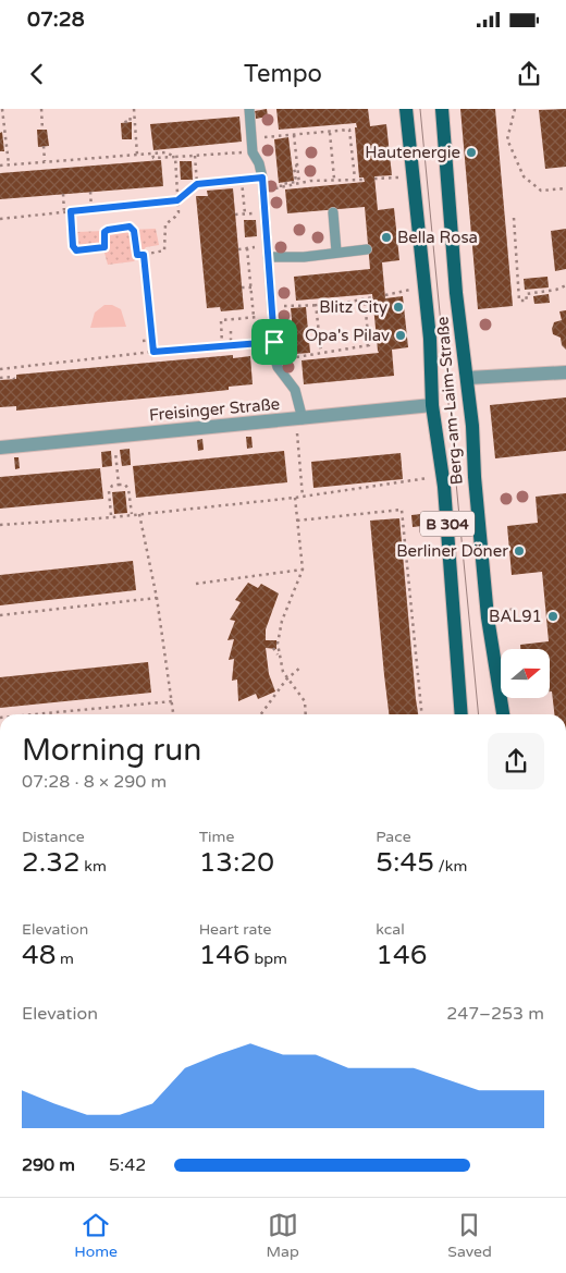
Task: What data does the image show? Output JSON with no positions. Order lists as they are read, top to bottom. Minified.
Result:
{"streets":{"main road":["Berg-am-Laim-Straße","B 304"],"street":["Freisinger Straße"]},"crossings":[["Berg-am-Laim-Straße","Freisinger Straße"]],"places":["Hautenergie","Bella Rosa","Blitz City","Opa's Pilav","Berliner Döner","BAL91"],"north":"right","page":{"status":"07:28","header":"Tempo","heading":["Morning run","07:28 · 8 × 290 m"],"stats":[["Distance","2.32 km"],["Time","13:20"],["Pace","5:45 /km"],["Elevation","48 m"],["Heart rate","146 bpm"],["kcal","146"]],"chart":["Elevation","247–253 m"],"list":[{"name":"290 m","note":"5:42"}],"tabs":["Home","Map","Saved"]}}
